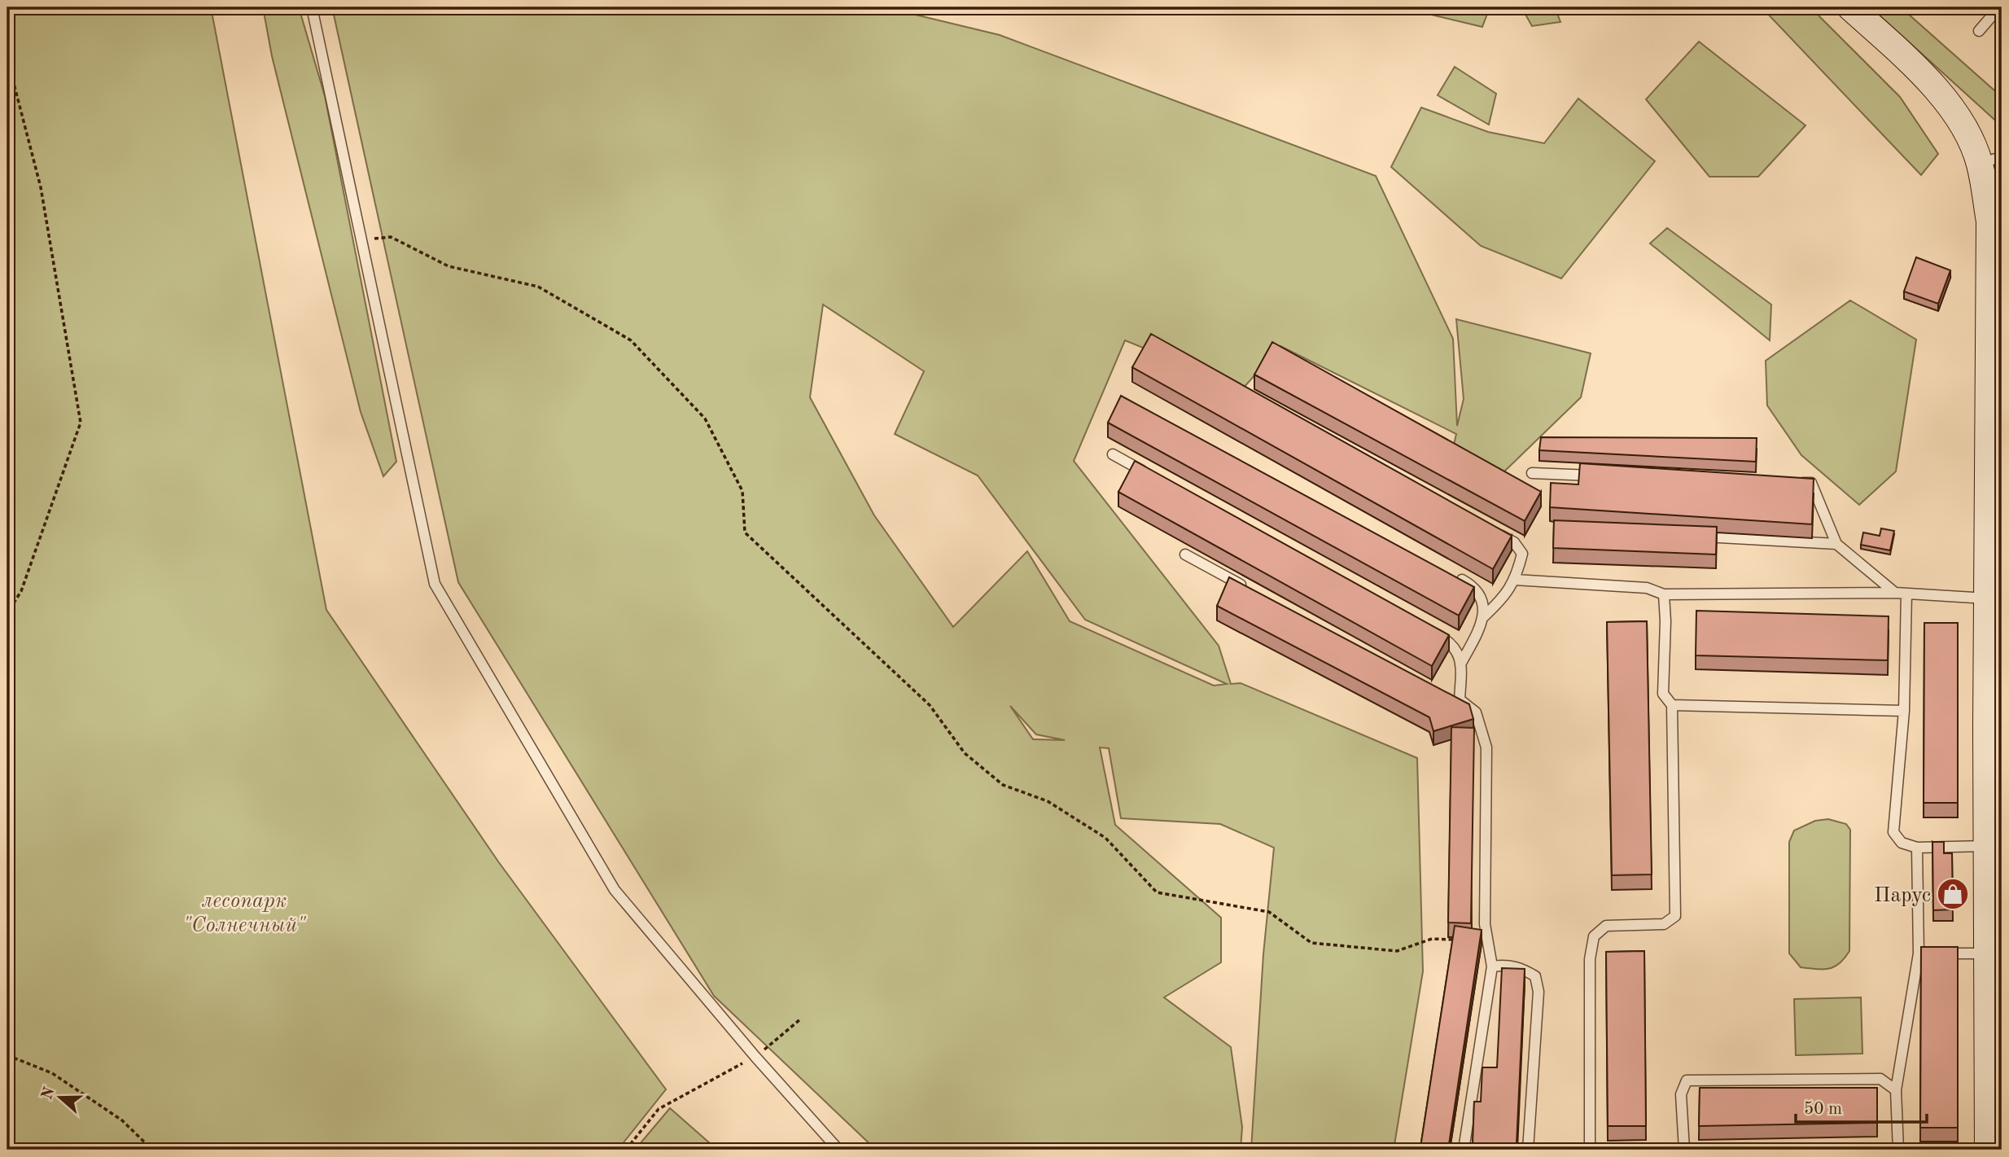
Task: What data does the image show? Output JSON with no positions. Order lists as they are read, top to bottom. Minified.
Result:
{"parks":["лесопарк \"Солнечный\""],"places":{"shop":["Парус"]},"scale_bar":"50 m","north":"left"}
